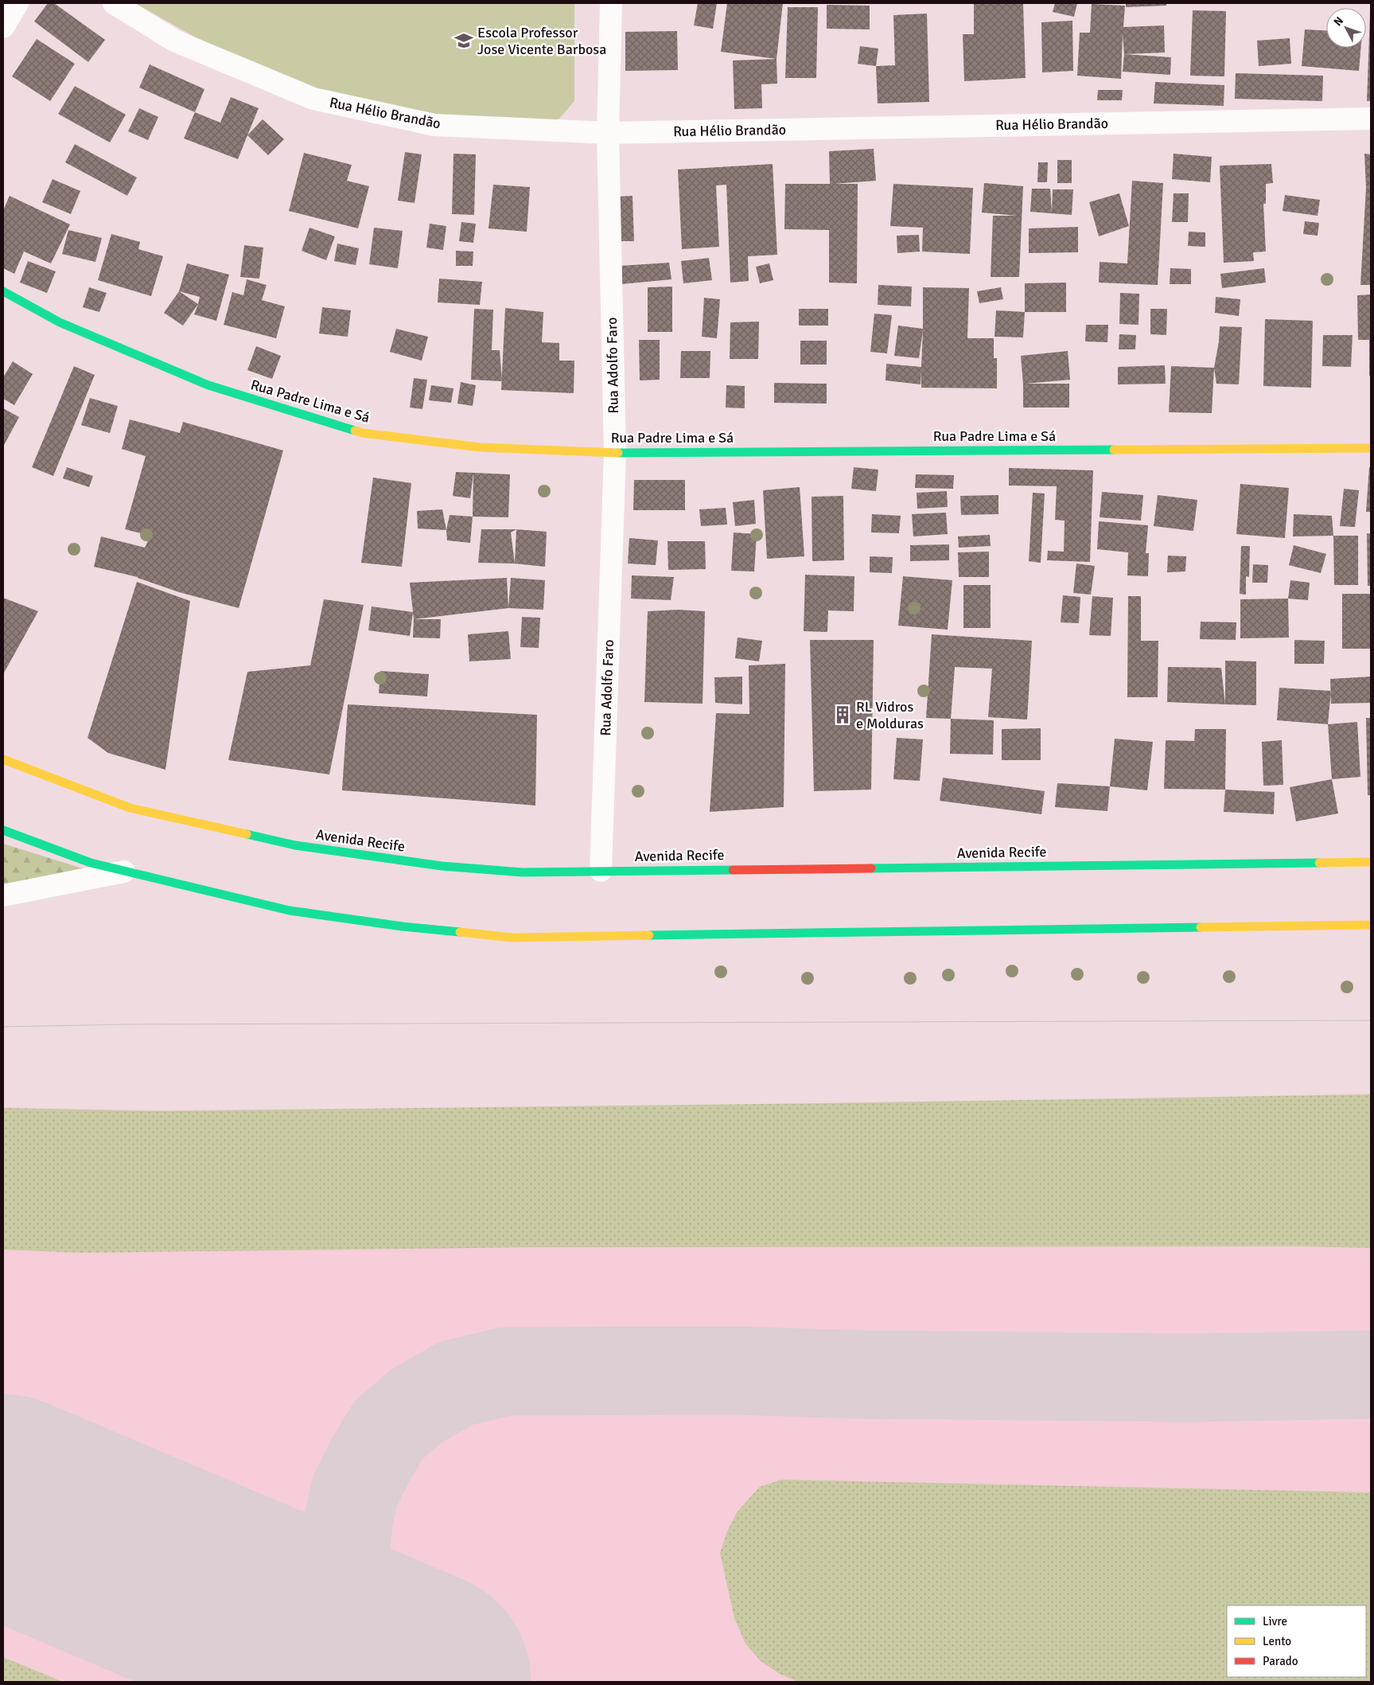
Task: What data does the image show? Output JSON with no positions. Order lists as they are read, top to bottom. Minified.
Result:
{"streets":{"main road":["Rua Padre Lima e Sá","Avenida Recife"],"street":["Rua Hélio Brandão","Rua Adolfo Faro"]},"crossings":[["Rua Hélio Brandão","Rua Adolfo Faro"],["Rua Adolfo Faro","Rua Padre Lima e Sá"],["Rua Adolfo Faro","Avenida Recife"]],"places":{"school or university":["Escola Professor Jose Vicente Barbosa"],"building":["RL Vidros e Molduras"]},"legend":["Livre","Lento","Parado"],"north":"top left"}
